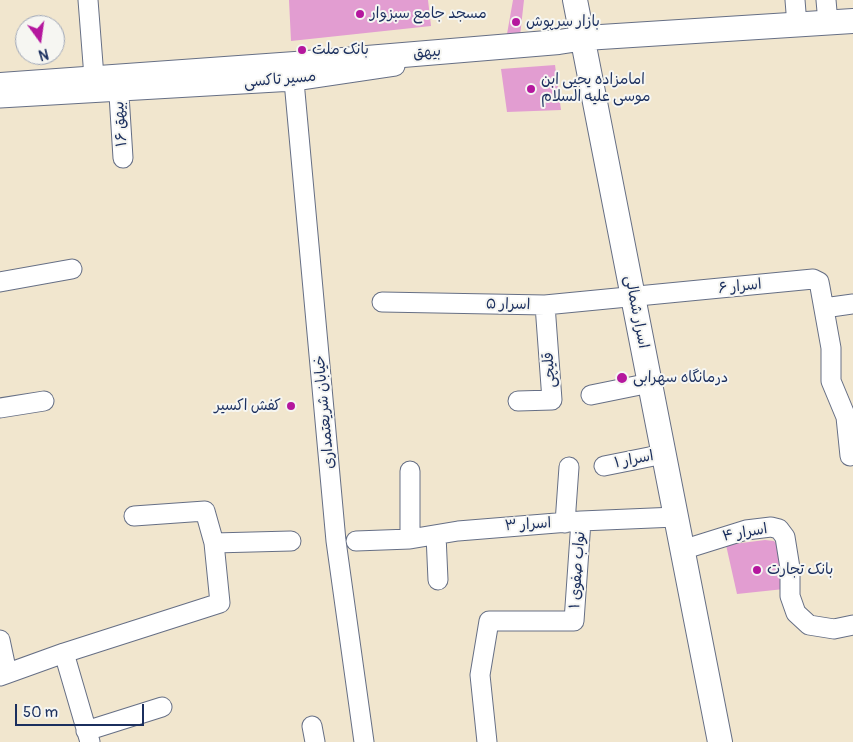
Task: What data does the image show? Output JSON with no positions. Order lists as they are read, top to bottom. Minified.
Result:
{"streets":{"main road":["بیهق","اسرار شمالی"],"street":["مسیر تاکسی","بیهق ۱۶","اسرار ۶","اسرار ۵","قلیچی","خیابان شریعتمداری","اسرار ۱","اسرار ۳","اسرار ۴","نواب صفوی ۱"]},"crossings":[["بیهق","مسیر تاکسی"],["بیهق","بیهق ۱۶"],["بیهق","اسرار شمالی"],["مسیر تاکسی","بیهق ۱۶"],["مسیر تاکسی","خیابان شریعتمداری"],["اسرار ۶","اسرار ۵"],["اسرار ۶","اسرار شمالی"],["اسرار ۵","اسرار شمالی"],["اسرار ۵","قلیچی"],["اسرار شمالی","اسرار ۱"],["اسرار شمالی","اسرار ۳"],["اسرار شمالی","اسرار ۴"],["اسرار ۳","نواب صفوی ۱"]],"places":["مسجد جامع سبزوار","بازار سرپوش","بانک ملت","امامزاده یحیی ابن موسی علیه السلام","درمانگاه سهرابی","کفش اکسیر","بانک تجارت"],"scale_bar":"50 m","north":"bottom"}
